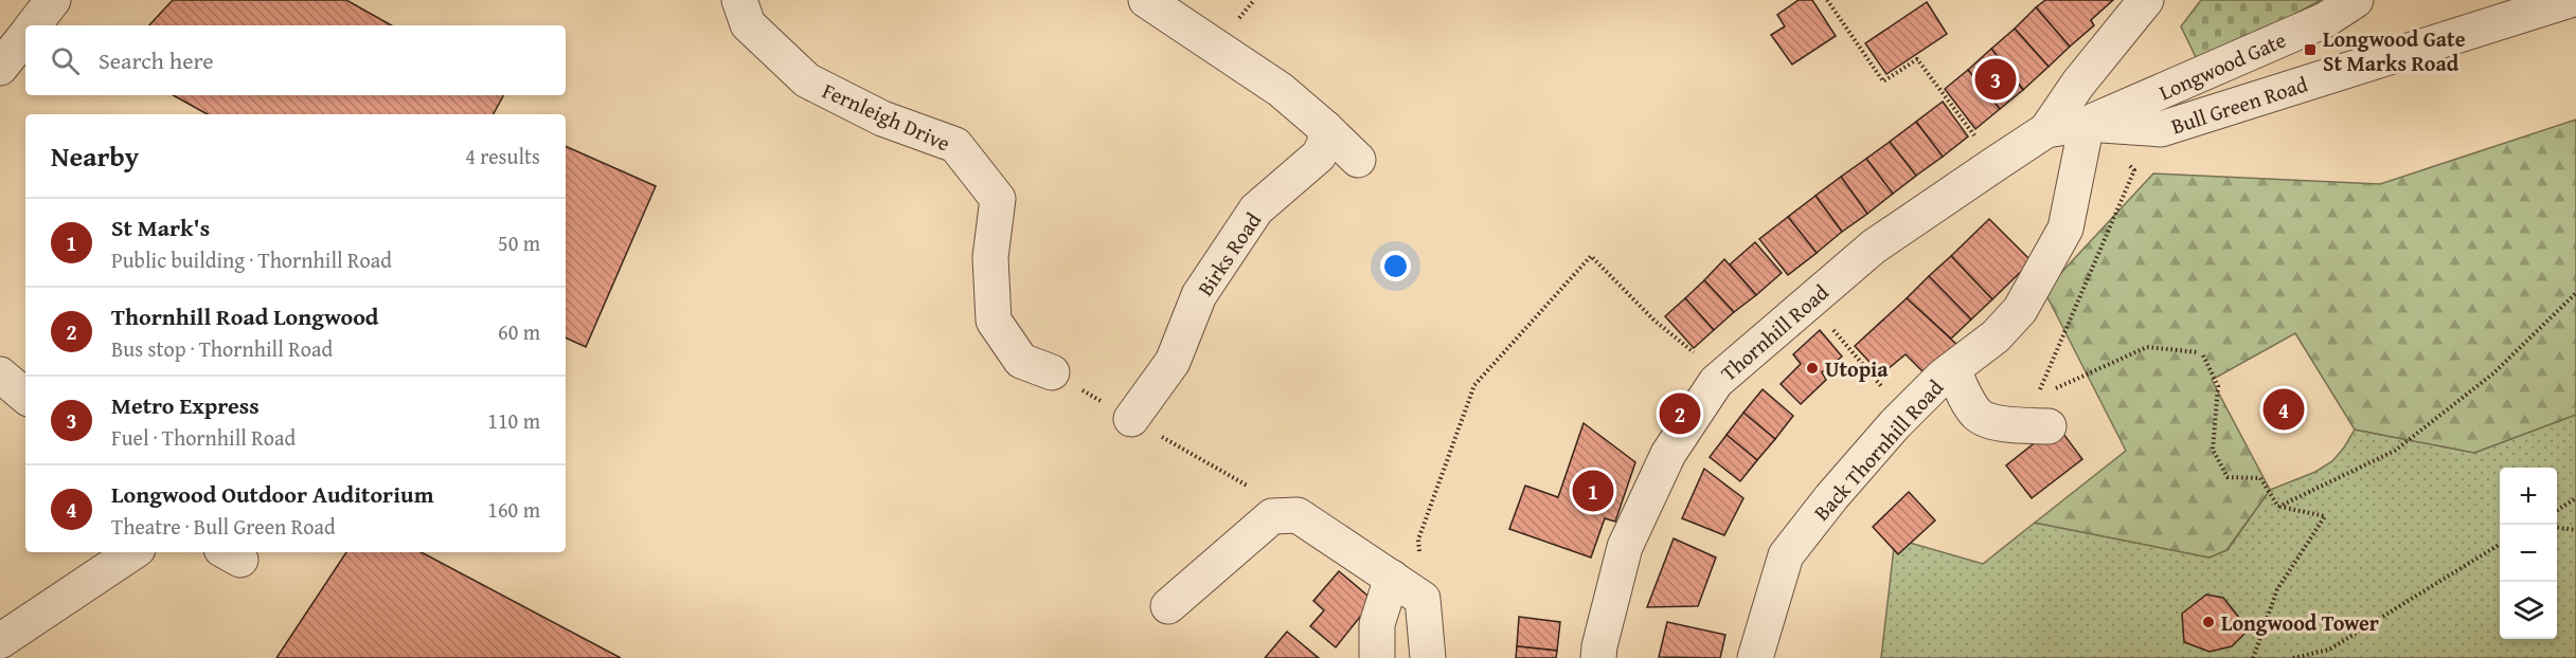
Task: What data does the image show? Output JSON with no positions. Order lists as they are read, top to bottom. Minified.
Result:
{"streets":{"street":["Longwood Gate","Bull Green Road","Fernleigh Drive","Birks Road","Thornhill Road","Back Thornhill Road"]},"crossings":[["Longwood Gate","Bull Green Road"],["Longwood Gate","Thornhill Road"],["Longwood Gate","Back Thornhill Road"],["Bull Green Road","Thornhill Road"],["Bull Green Road","Back Thornhill Road"],["Thornhill Road","Back Thornhill Road"]],"places":{"transit":["Longwood Gate St Marks Road"],"other":["Utopia","Longwood Tower"]},"page":{"search":"Search here","pins":["3","4","2","1"],"heading":["Nearby","4 results"],"list":[{"mark":"1","name":"St Mark's","note":"Public building · Thornhill Road","value":"50 m"},{"mark":"2","name":"Thornhill Road Longwood","note":"Bus stop · Thornhill Road","value":"60 m"},{"mark":"3","name":"Metro Express","note":"Fuel · Thornhill Road","value":"110 m"},{"mark":"4","name":"Longwood Outdoor Auditorium","note":"Theatre · Bull Green Road","value":"160 m"}],"map_buttons":["+","−"]}}
